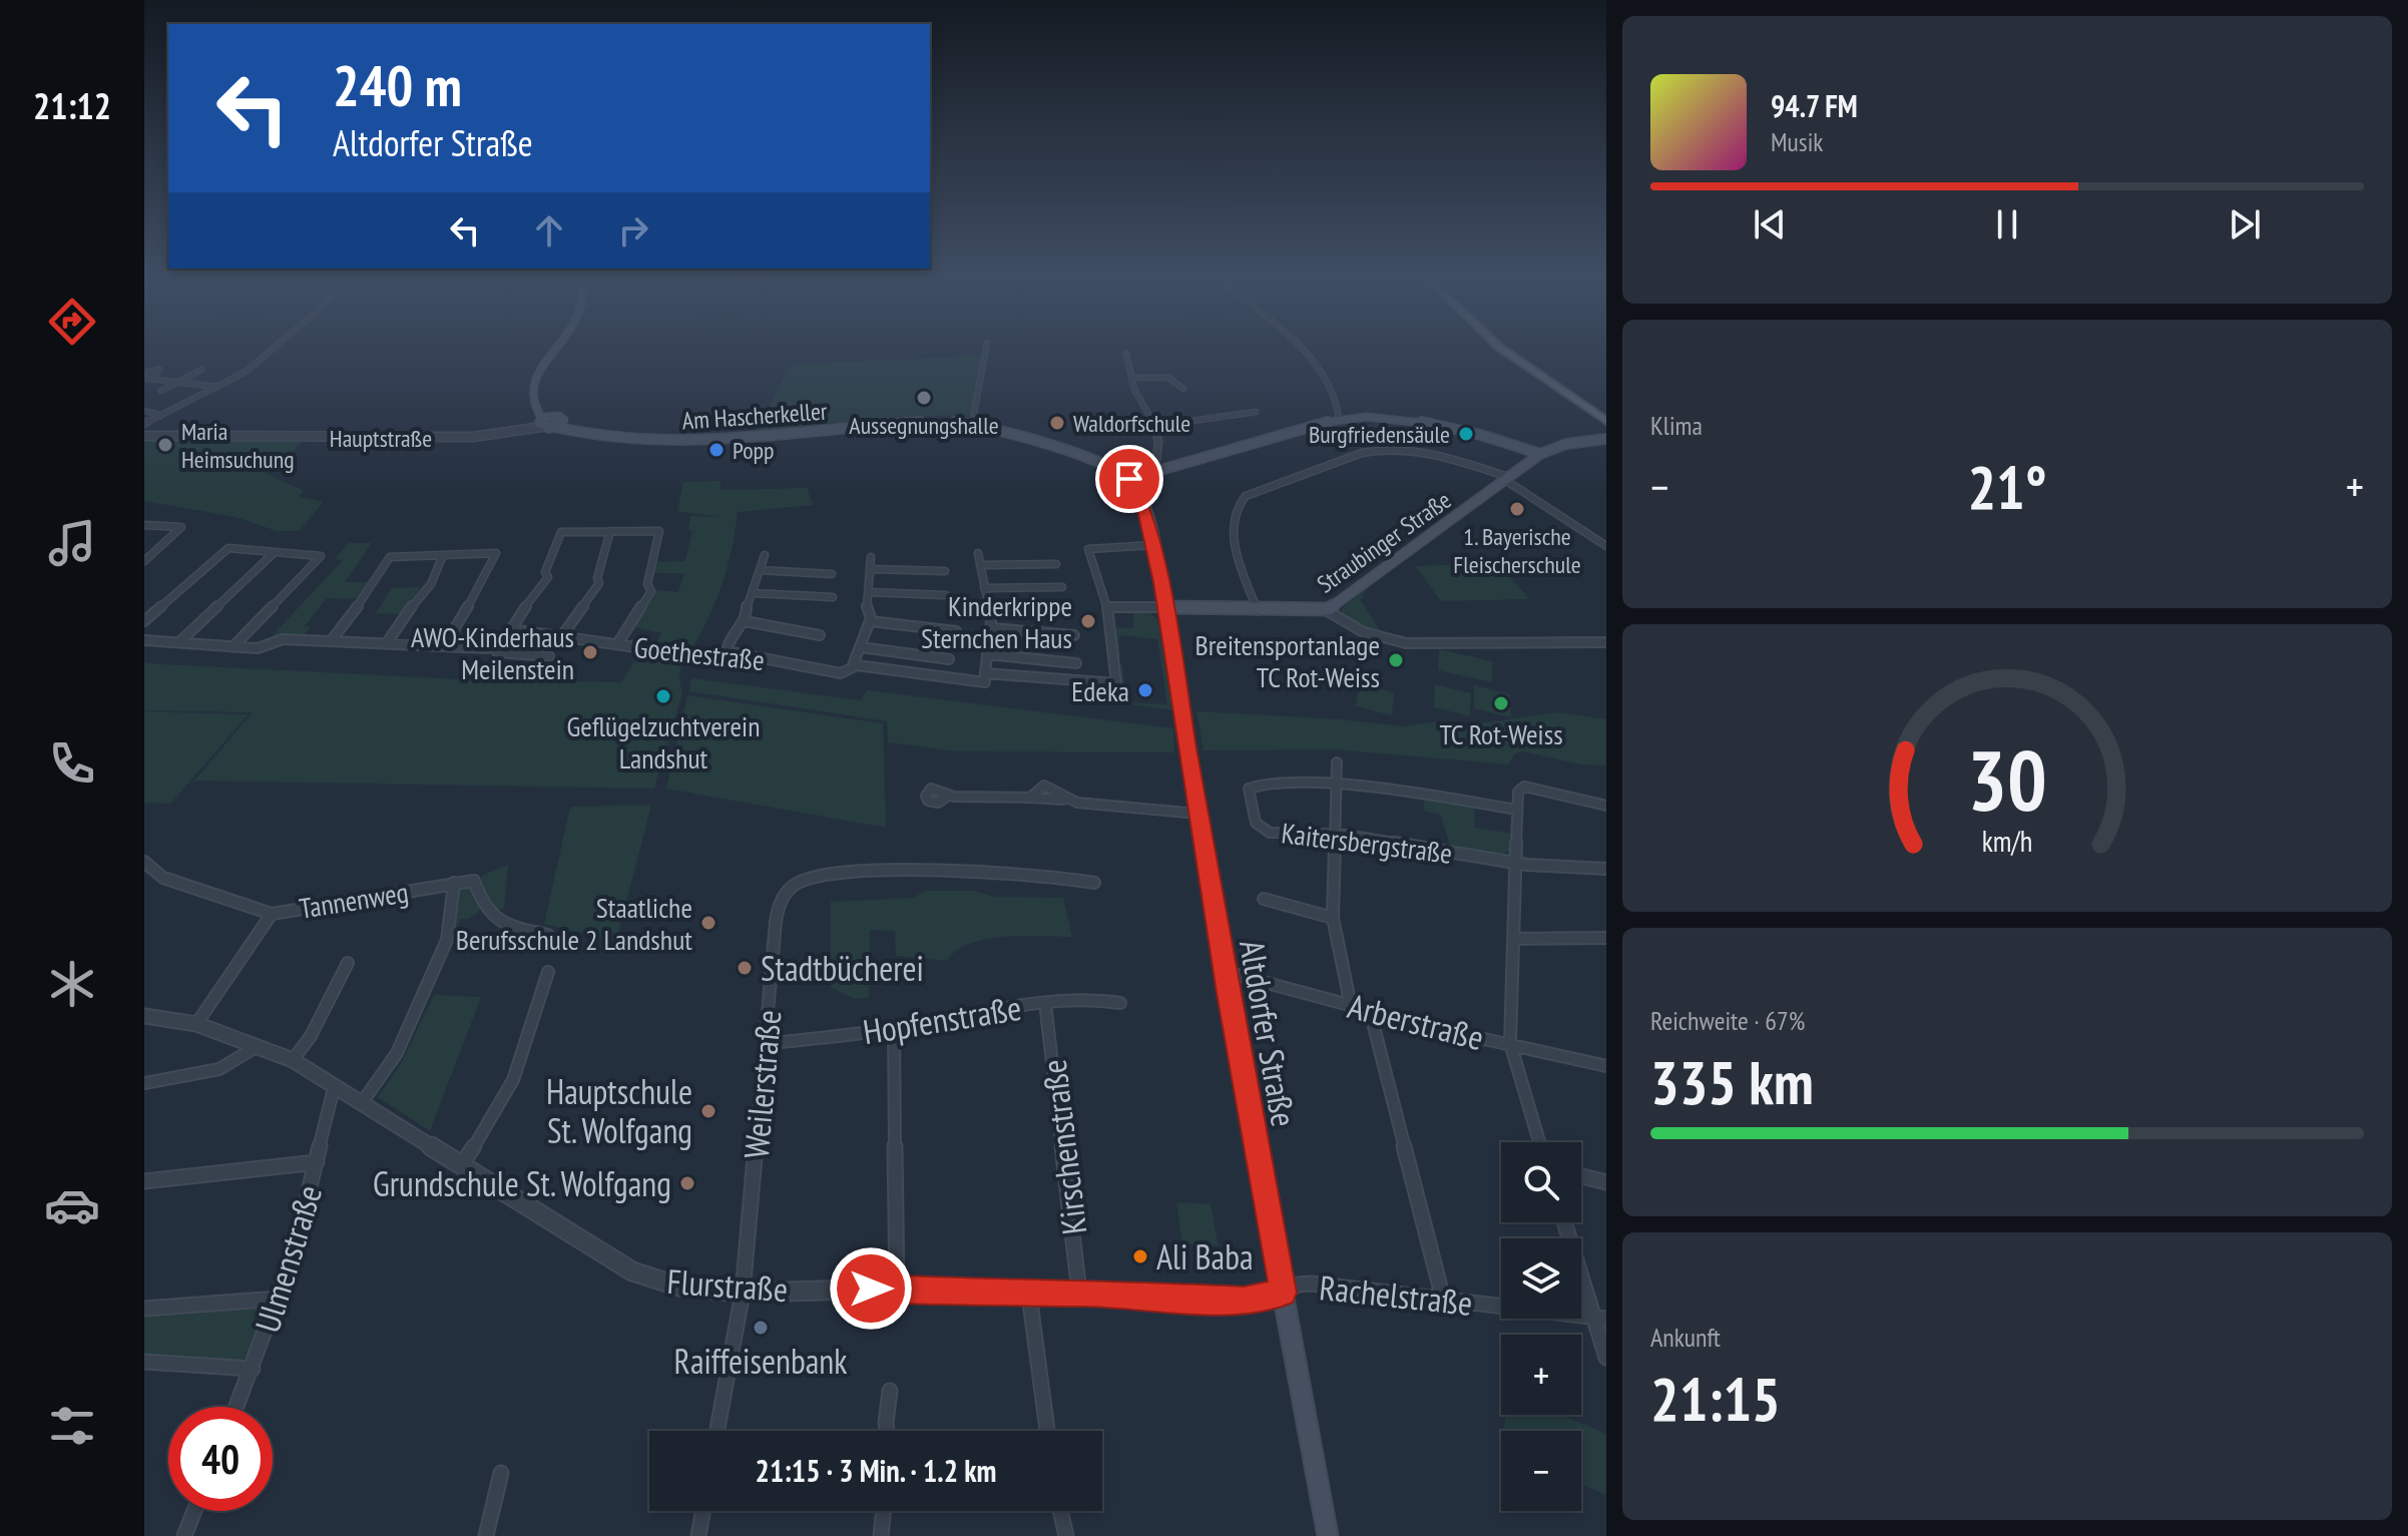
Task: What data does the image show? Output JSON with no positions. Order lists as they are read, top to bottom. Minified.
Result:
{"streets":{"main road":["Am Hascherkeller","Straubinger Straße","Altdorfer Straße"],"street":["Hauptstraße","Goethestraße","Kaitersbergstraße","Tannenweg","Hopfenstraße","Arberstraße","Weilerstraße","Kirschenstraße","Ulmenstraße","Flurstraße","Rachelstraße"]},"crossings":[["Am Hascherkeller","Hauptstraße"],["Straubinger Straße","Altdorfer Straße"],["Hopfenstraße","Weilerstraße"],["Hopfenstraße","Kirschenstraße"],["Arberstraße","Altdorfer Straße"],["Altdorfer Straße","Flurstraße"],["Altdorfer Straße","Rachelstraße"],["Weilerstraße","Flurstraße"],["Kirschenstraße","Flurstraße"],["Ulmenstraße","Flurstraße"],["Flurstraße","Rachelstraße"]],"places":["Aussegnungshalle","Waldorfschule","Burgfriedensäule","Maria Heimsuchung","Popp","1. Bayerische Fleischerschule","Kinderkrippe Sternchen Haus","AWO-Kinderhaus Meilenstein","Breitensportanlage TC Rot-Weiss","Edeka","Geflügelzuchtverein Landshut","TC Rot-Weiss","Staatliche Berufsschule 2 Landshut","Stadtbücherei","Hauptschule St. Wolfgang","Grundschule St. Wolfgang","Ali Baba","Raiffeisenbank"],"page":{"tabs":"21:12","turn":["240 m","Altdorfer Straße"],"song":["94.7 FM","Musik"],"tile":["Klima",["Reichweite · 67%","335 km"],["Ankunft","21:15"]],"heat":["−","21°","+"],"map_buttons":["+","−"],"limit":"40","trip":"21:15 · 3 Min. · 1.2 km","gauge":["30","km/h"]}}
